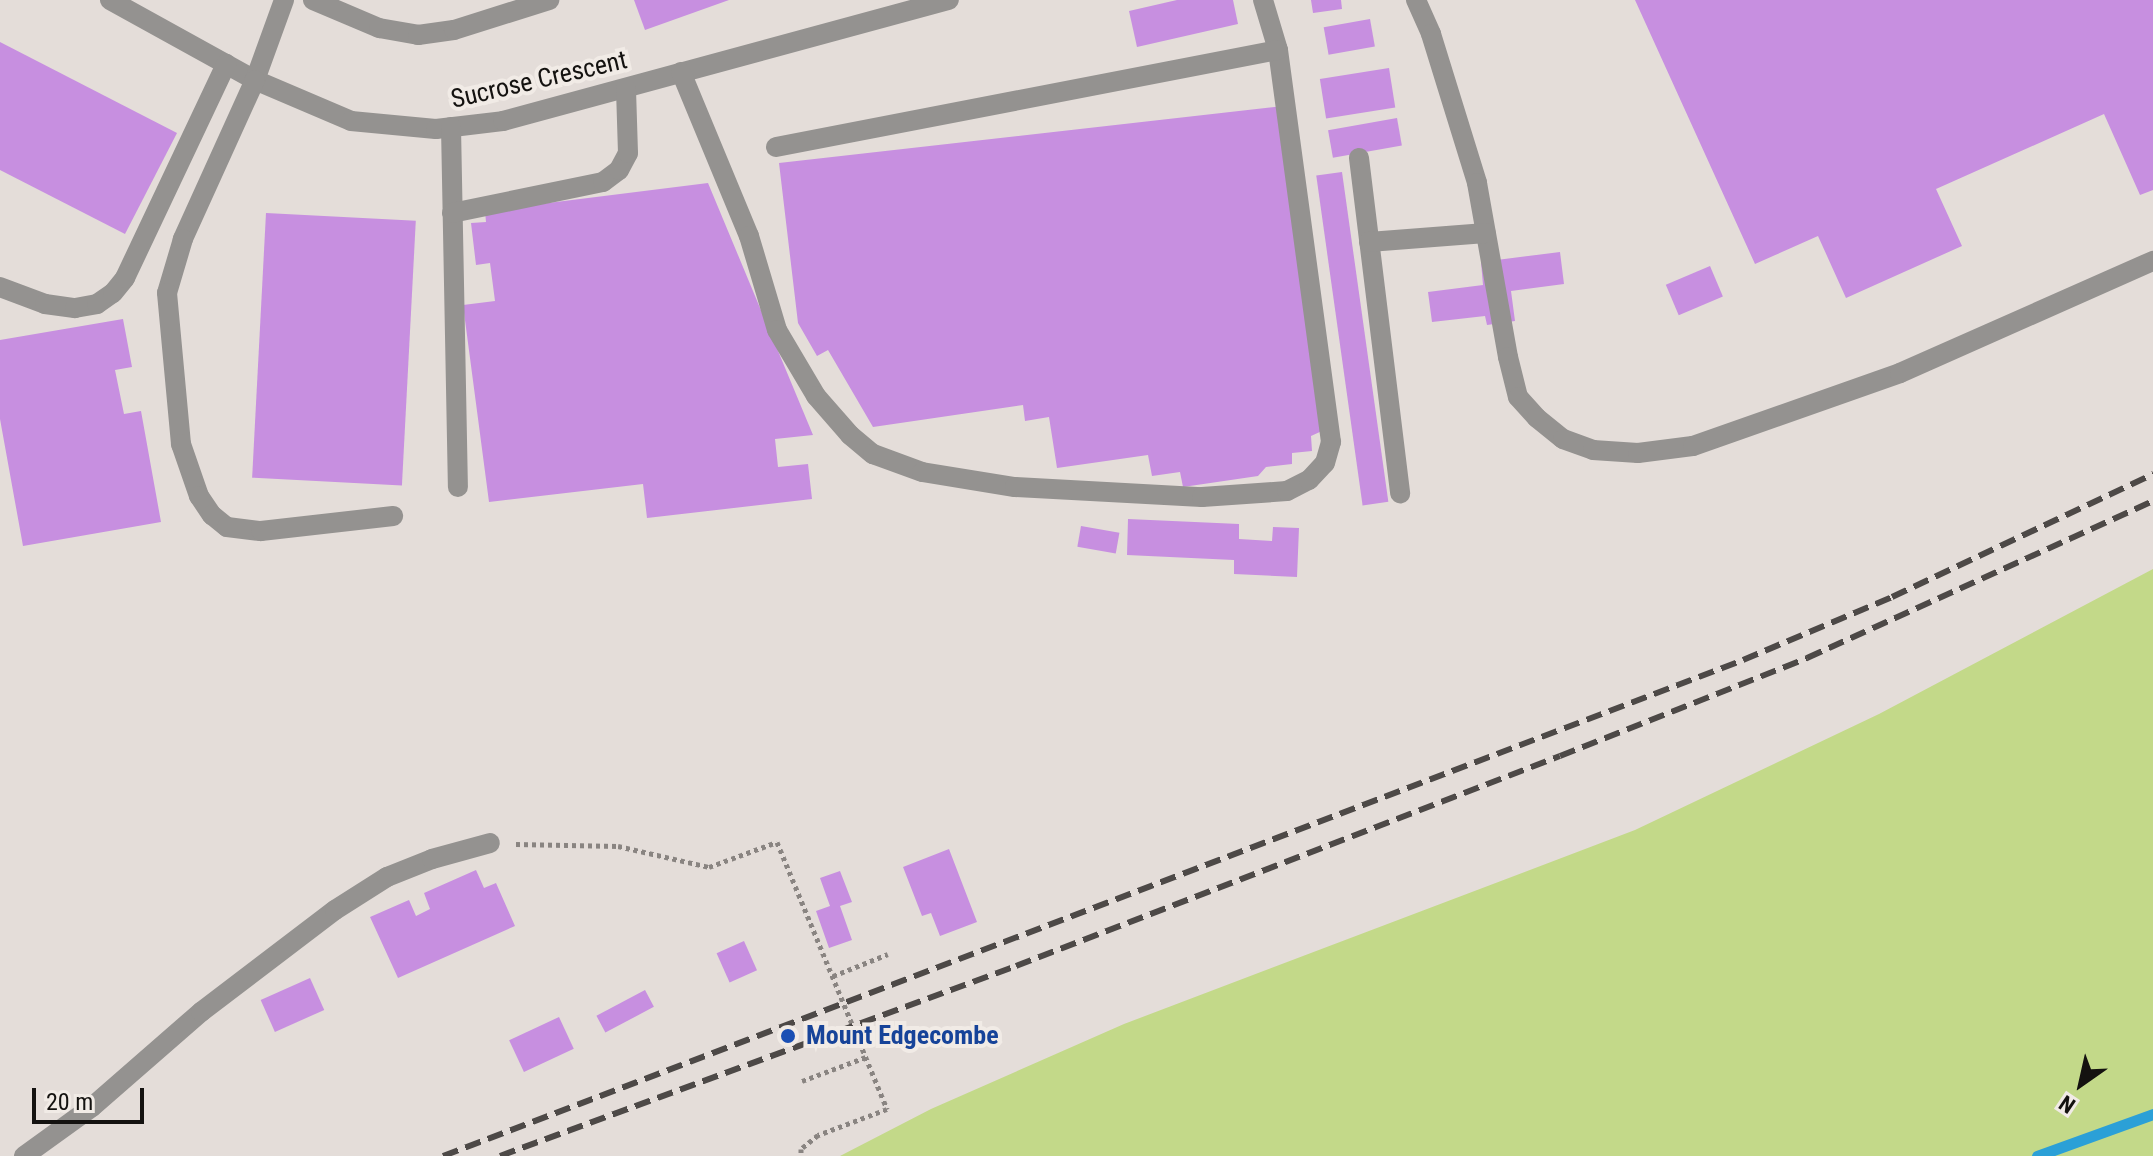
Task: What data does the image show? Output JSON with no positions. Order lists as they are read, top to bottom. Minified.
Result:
{"streets":{"lane":["Sucrose Crescent"]},"places":["Mount Edgecombe"],"scale_bar":"20 m","north":"bottom left"}
